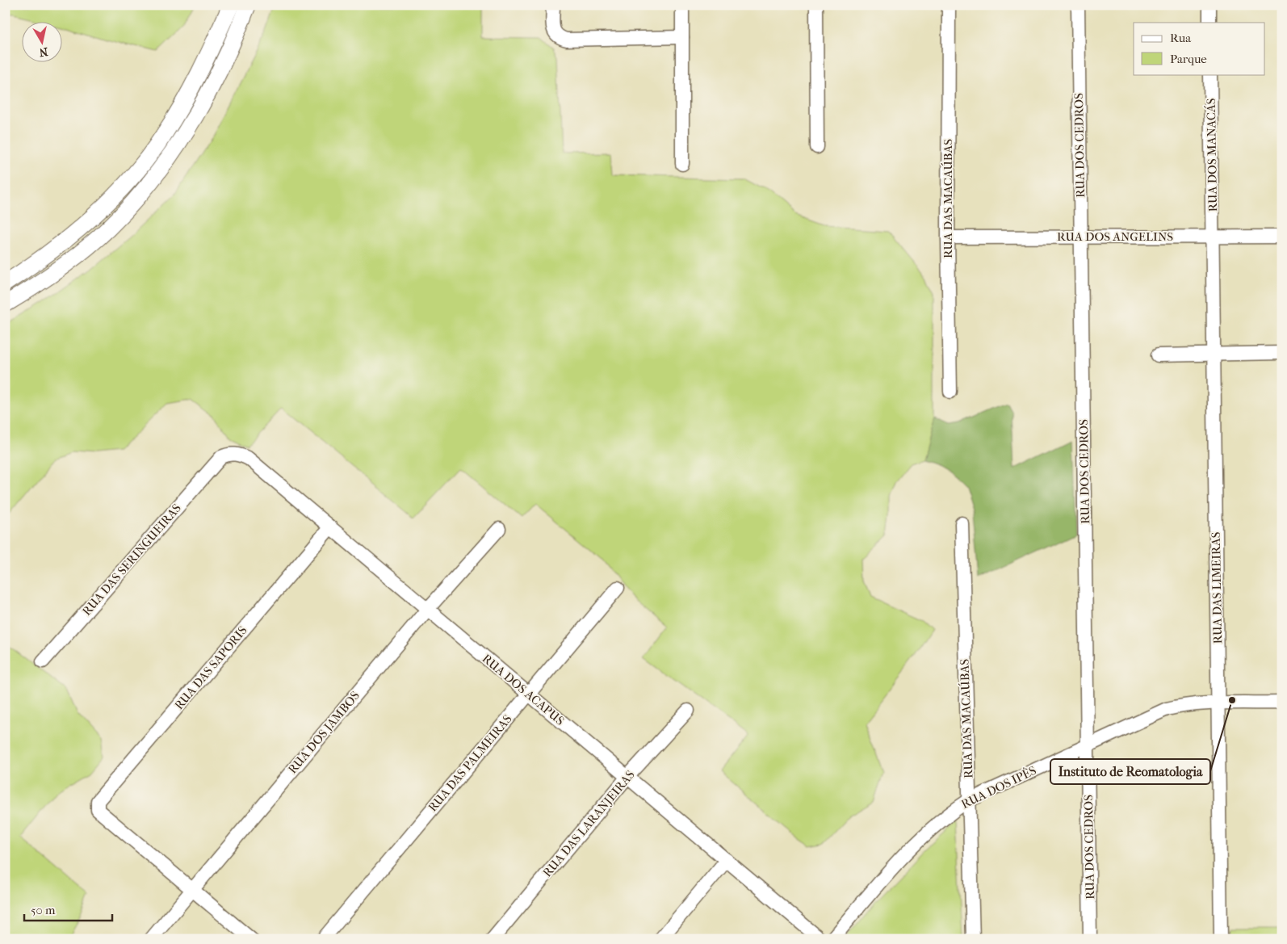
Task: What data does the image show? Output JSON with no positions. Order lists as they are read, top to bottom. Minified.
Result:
{"streets":{"street":["RUA DOS CEDROS","RUA DOS MANACÁS","RUA DAS MACAÚBAS","RUA DOS ANGELINS","RUA DAS SERINGUEIRAS","RUA DAS LIMEIRAS","RUA DAS SAPORIS","RUA DOS ACAPUS","RUA DOS JAMBOS","RUA DAS PALMEIRAS","RUA DOS IPÊS","RUA DAS LARANJEIRAS"]},"crossings":[["RUA DOS CEDROS","RUA DOS ANGELINS"],["RUA DOS CEDROS","RUA DOS IPÊS"],["RUA DOS MANACÁS","RUA DOS ANGELINS"],["RUA DOS MANACÁS","RUA DAS LIMEIRAS"],["RUA DAS MACAÚBAS","RUA DOS ANGELINS"],["RUA DAS MACAÚBAS","RUA DOS IPÊS"],["RUA DOS ANGELINS","RUA DAS LIMEIRAS"],["RUA DAS SERINGUEIRAS","RUA DOS ACAPUS"],["RUA DAS LIMEIRAS","RUA DOS IPÊS"],["RUA DAS SAPORIS","RUA DOS ACAPUS"],["RUA DAS SAPORIS","RUA DOS JAMBOS"],["RUA DOS ACAPUS","RUA DOS JAMBOS"],["RUA DOS ACAPUS","RUA DAS PALMEIRAS"],["RUA DOS ACAPUS","RUA DAS LARANJEIRAS"]],"places":["Instituto de Reomatologia"],"legend":["Rua","Parque"],"scale_bar":"50 m","north":"bottom"}
